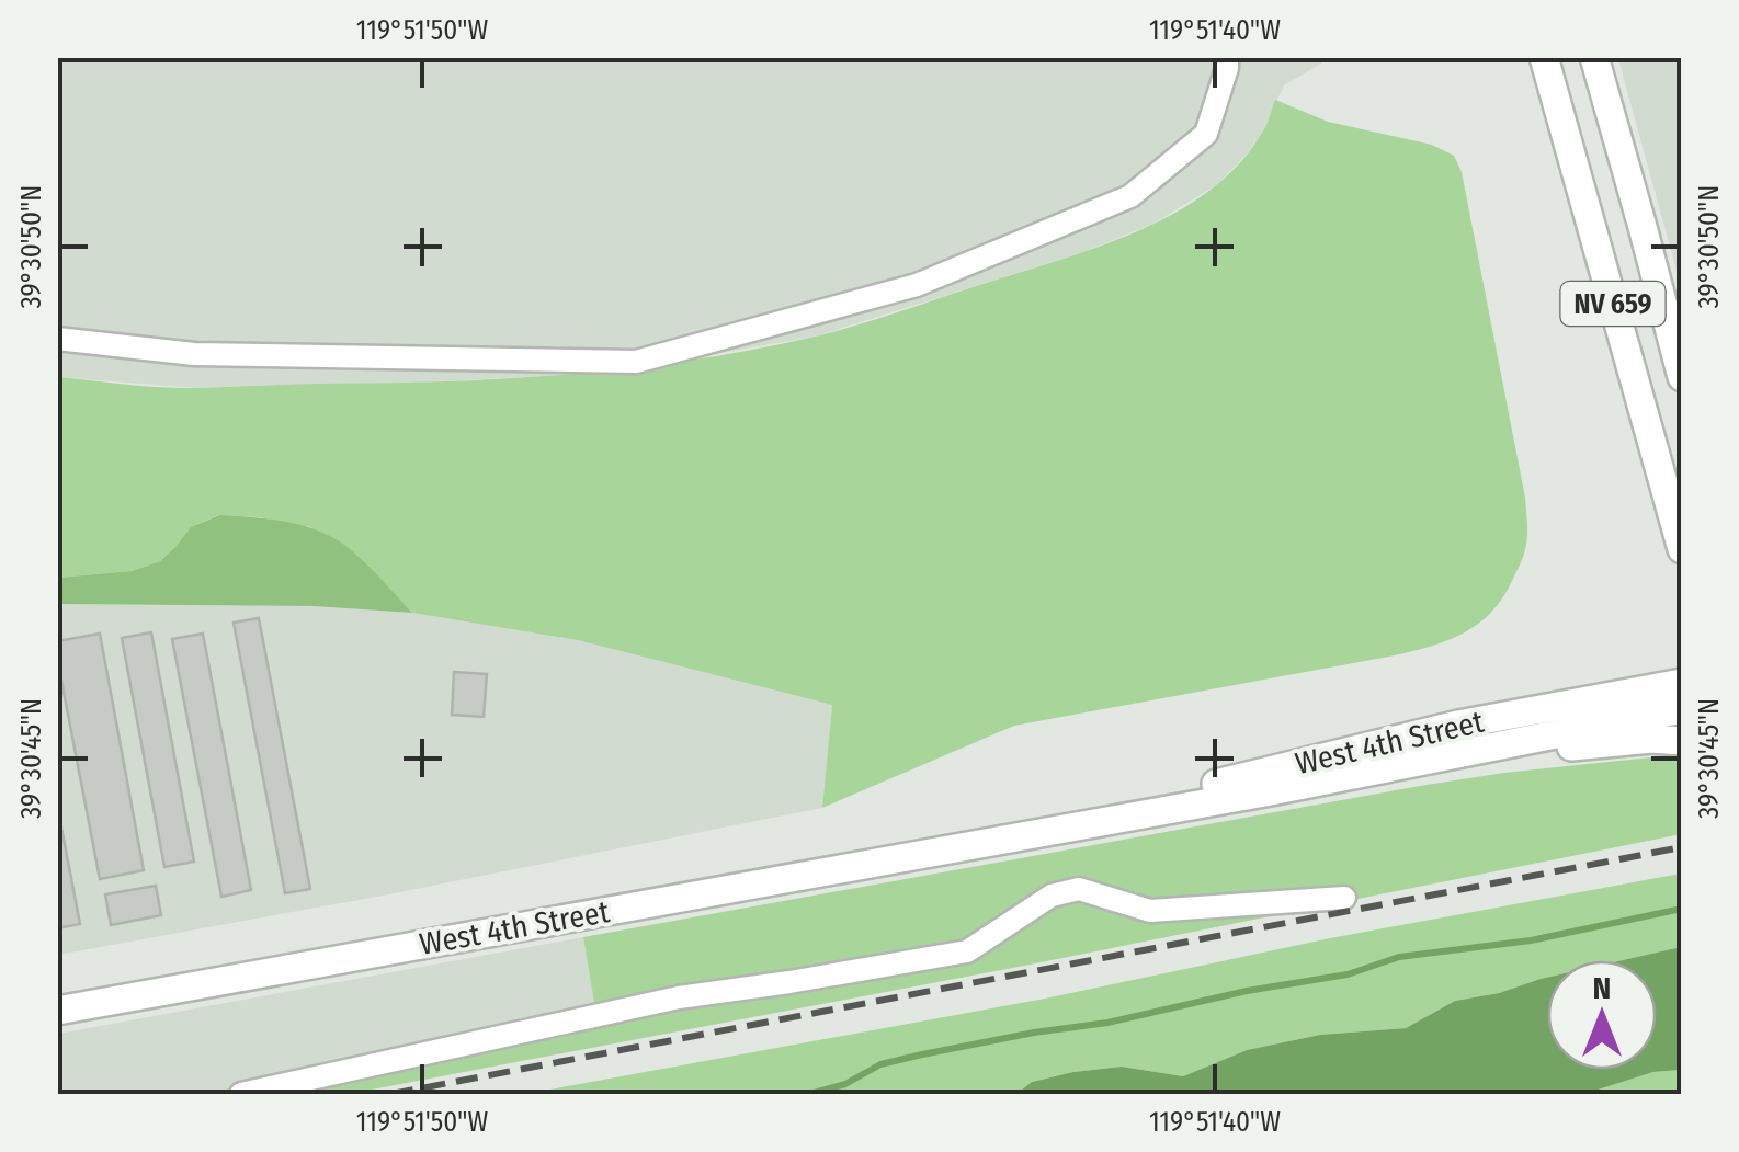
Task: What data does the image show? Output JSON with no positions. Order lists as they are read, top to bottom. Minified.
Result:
{"streets":{"main road":["NV 659","West 4th Street"]},"north":"top","coordinates":["119°51'50\"W","119°51'40\"W","39°30'50\"N","39°30'45\"N"]}
